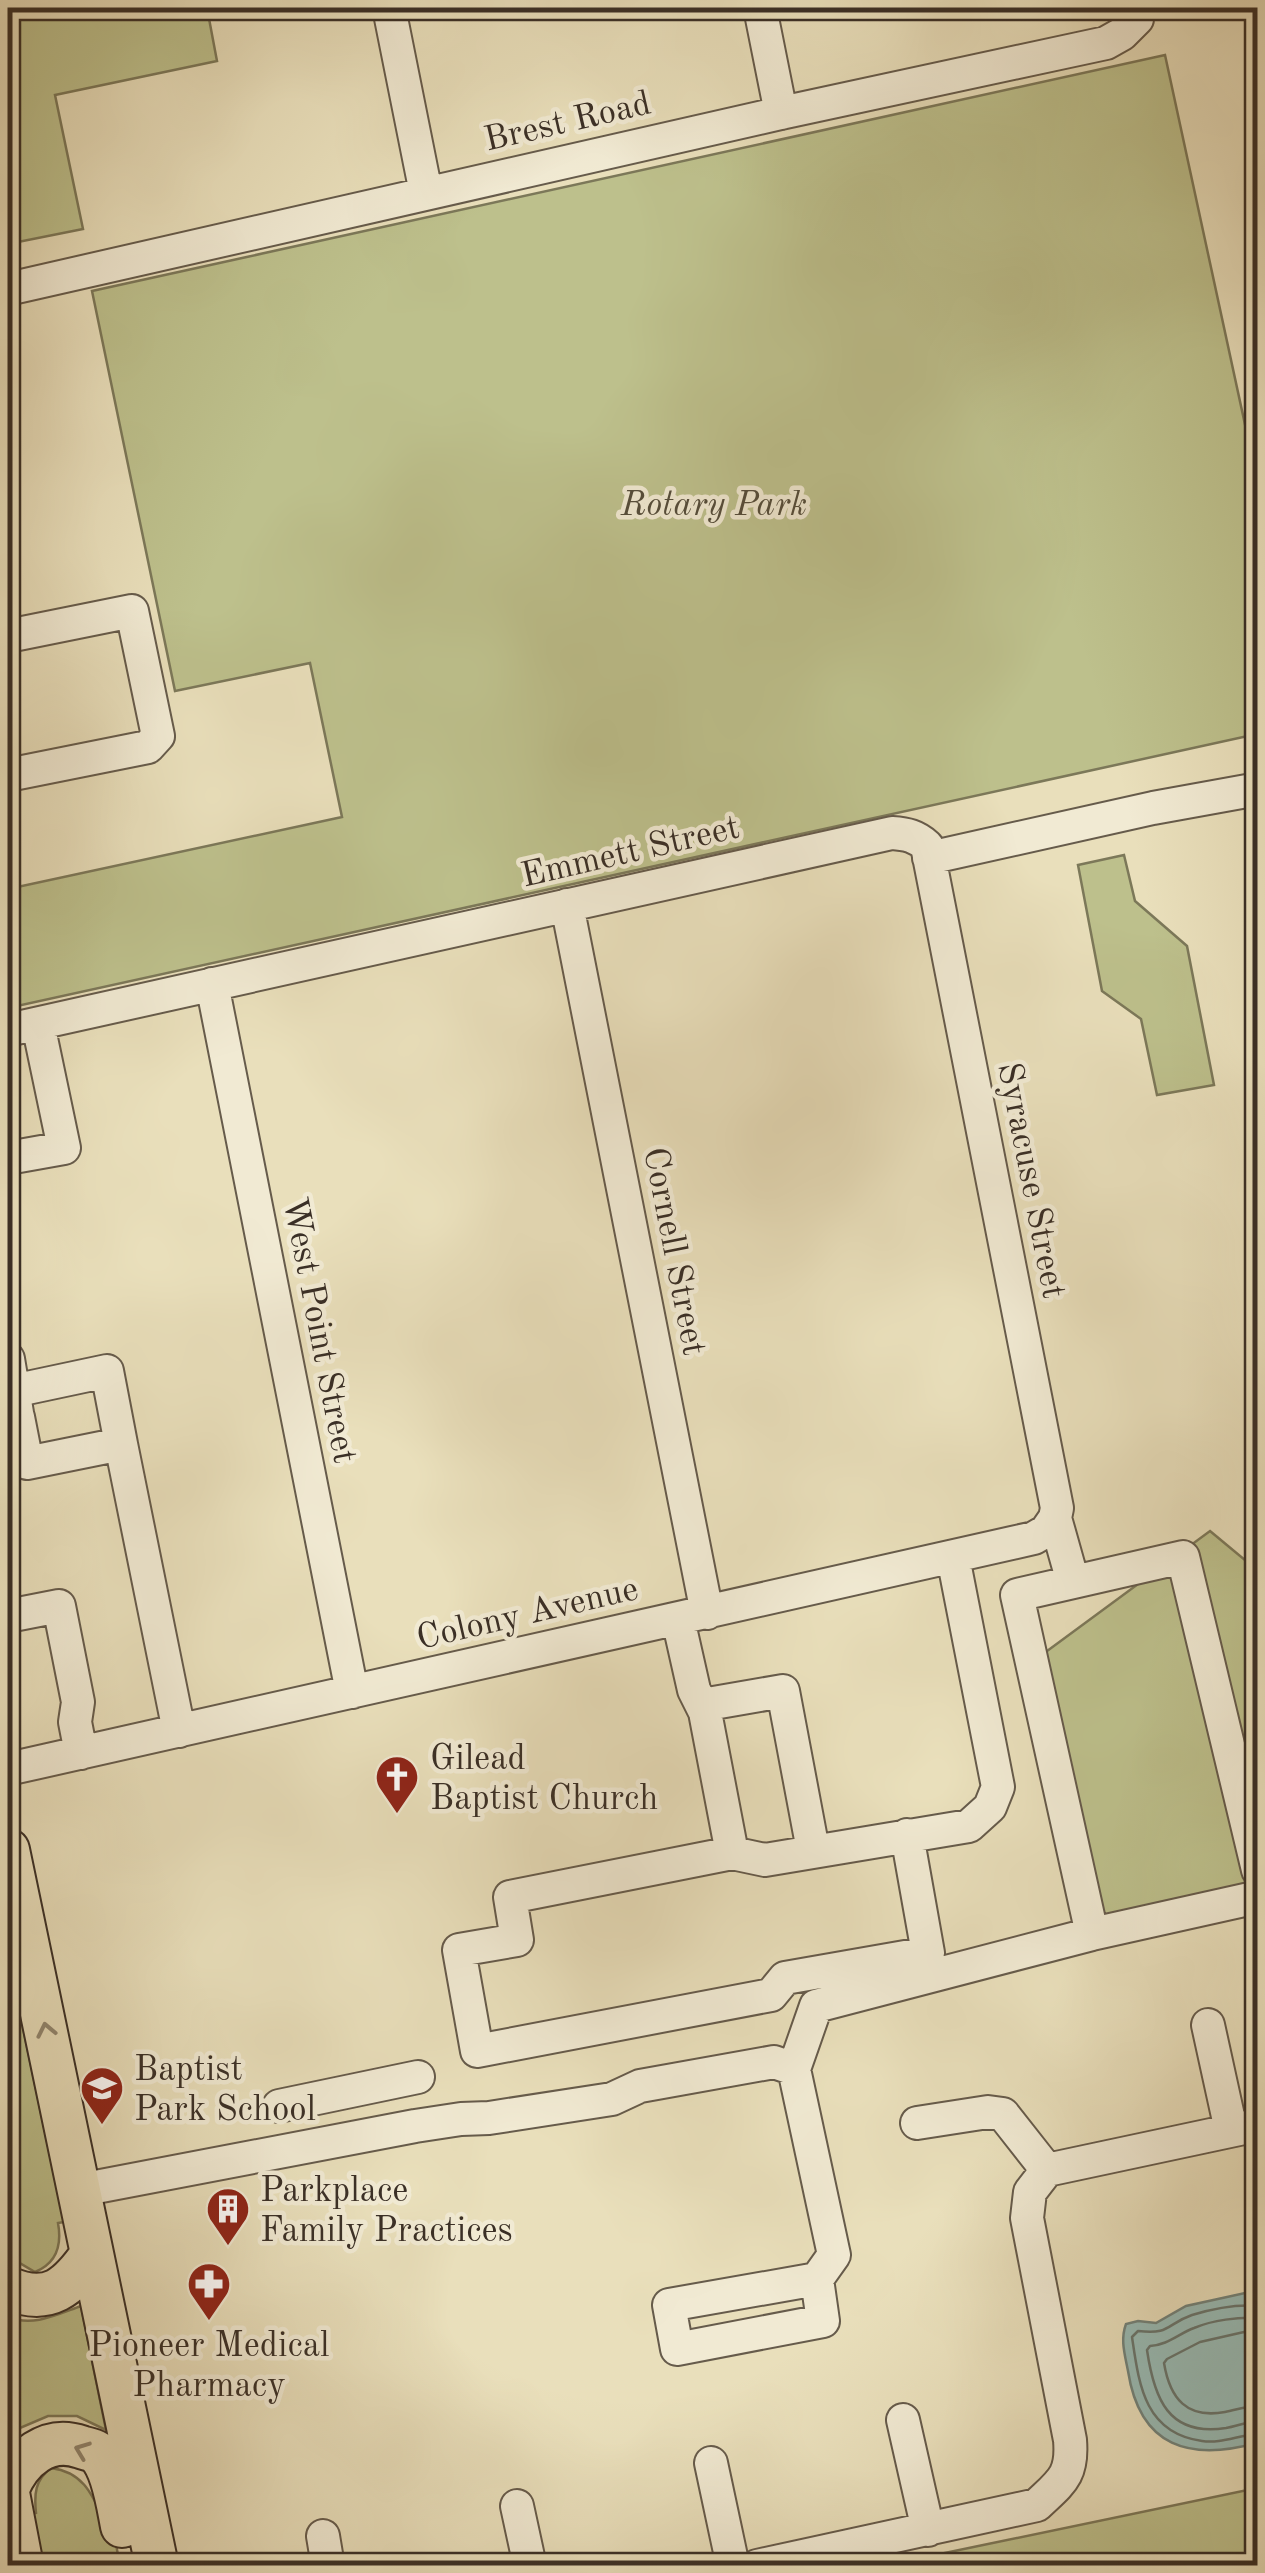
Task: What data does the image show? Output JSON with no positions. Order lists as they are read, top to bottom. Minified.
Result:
{"streets":{"street":["Brest Road","Emmett Street","Syracuse Street","Cornell Street","West Point Street","Colony Avenue"]},"crossings":[["Emmett Street","Syracuse Street"],["Emmett Street","Cornell Street"],["Emmett Street","West Point Street"],["Syracuse Street","Colony Avenue"],["Cornell Street","Colony Avenue"],["West Point Street","Colony Avenue"]],"parks":["Rotary Park"],"places":{"church":["Gilead Baptist Church"],"school or university":["Baptist Park School"],"building":["Parkplace Family Practices"],"pharmacy":["Pioneer Medical Pharmacy"]}}
